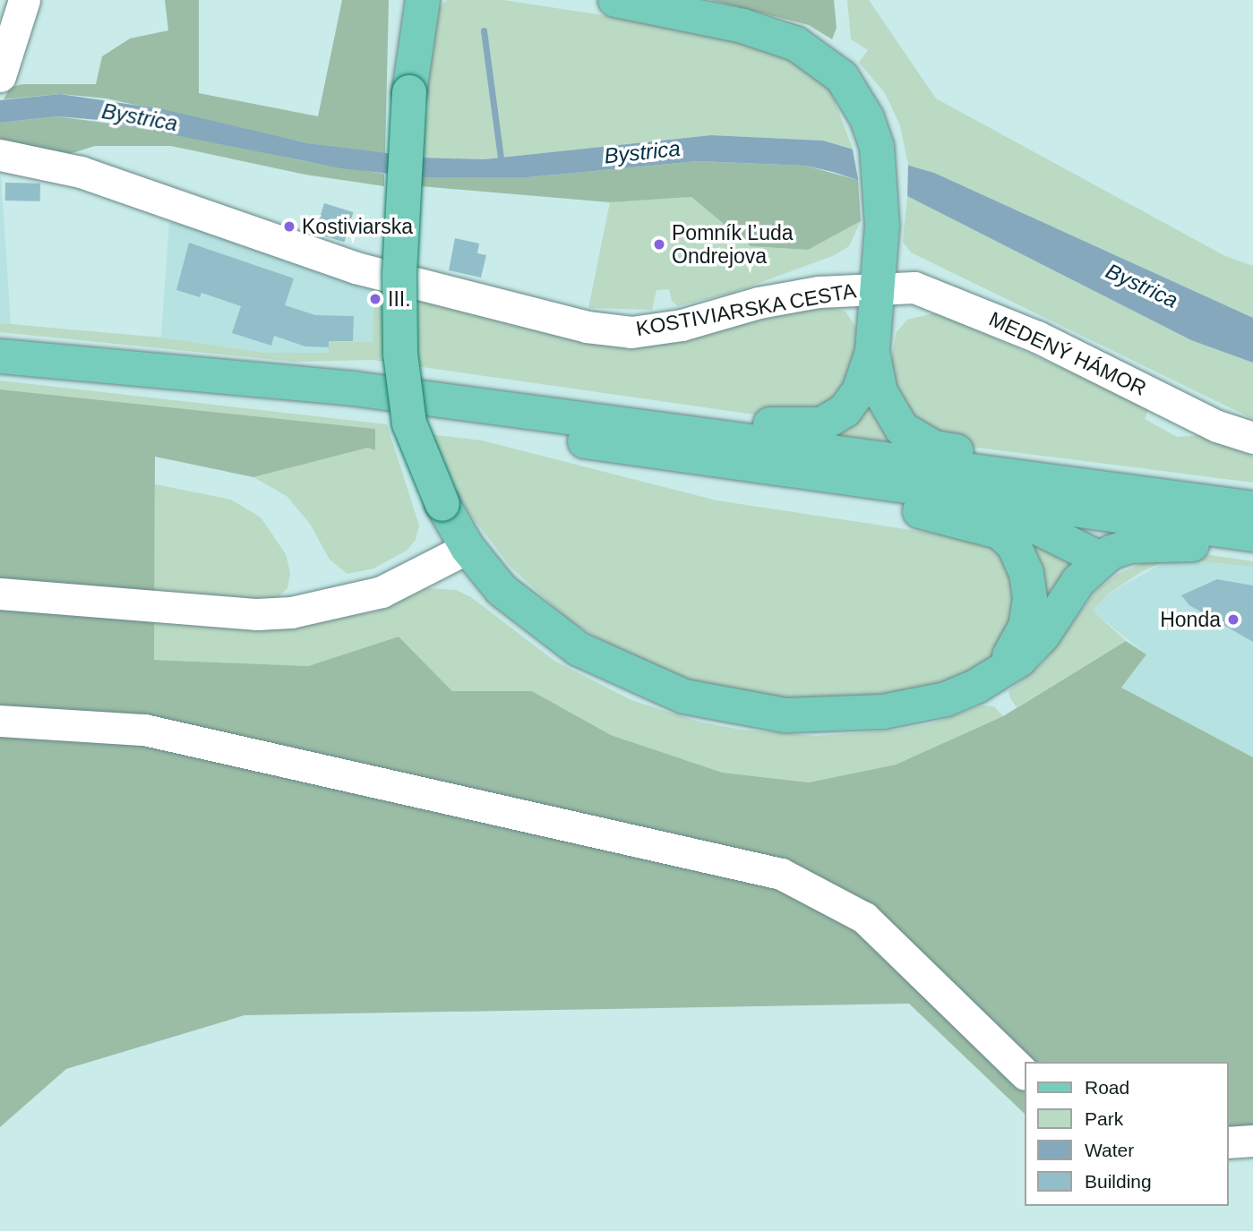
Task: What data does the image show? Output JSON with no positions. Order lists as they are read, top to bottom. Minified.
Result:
{"streets":{"street":["KOSTIVIARSKA CESTA","MEDENÝ HÁMOR"]},"crossings":[["KOSTIVIARSKA CESTA","MEDENÝ HÁMOR"]],"water":["Bystrica"],"places":["Kostiviarska","Pomník Ľuda Ondrejova","III.","Honda"],"legend":["Road","Park","Water","Building"]}
